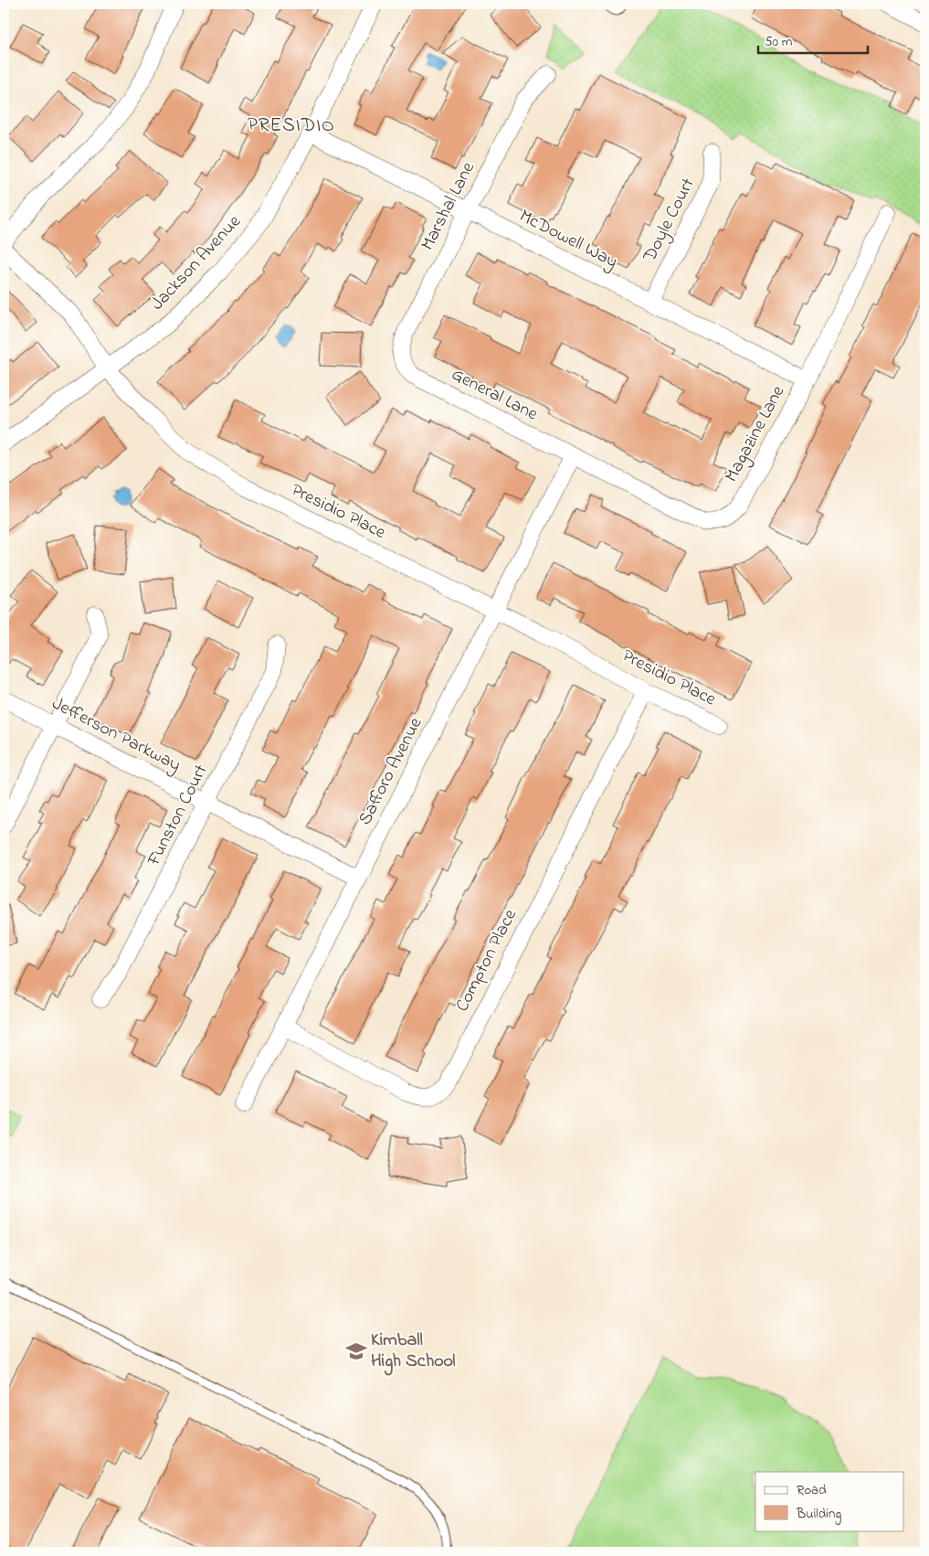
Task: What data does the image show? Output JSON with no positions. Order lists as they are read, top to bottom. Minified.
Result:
{"streets":{"street":["Marshal Lane","Doyle Court","McDowell Way","Jackson Avenue","General Lane","Magazine Lane","Presidio Place","Jefferson Parkway","Safforo Avenue","Funston Court","Compton Place"]},"crossings":[["Marshal Lane","McDowell Way"],["Marshal Lane","General Lane"],["Doyle Court","McDowell Way"],["McDowell Way","Jackson Avenue"],["McDowell Way","Magazine Lane"],["Jackson Avenue","Presidio Place"],["General Lane","Magazine Lane"],["General Lane","Safforo Avenue"],["Magazine Lane","Safforo Avenue"],["Presidio Place","Safforo Avenue"],["Presidio Place","Compton Place"],["Jefferson Parkway","Safforo Avenue"],["Jefferson Parkway","Funston Court"],["Safforo Avenue","Compton Place"]],"districts":["PRESIDIO"],"places":{"school or university":["Kimball High School"]},"legend":["Road","Building"],"scale_bar":"50 m"}
